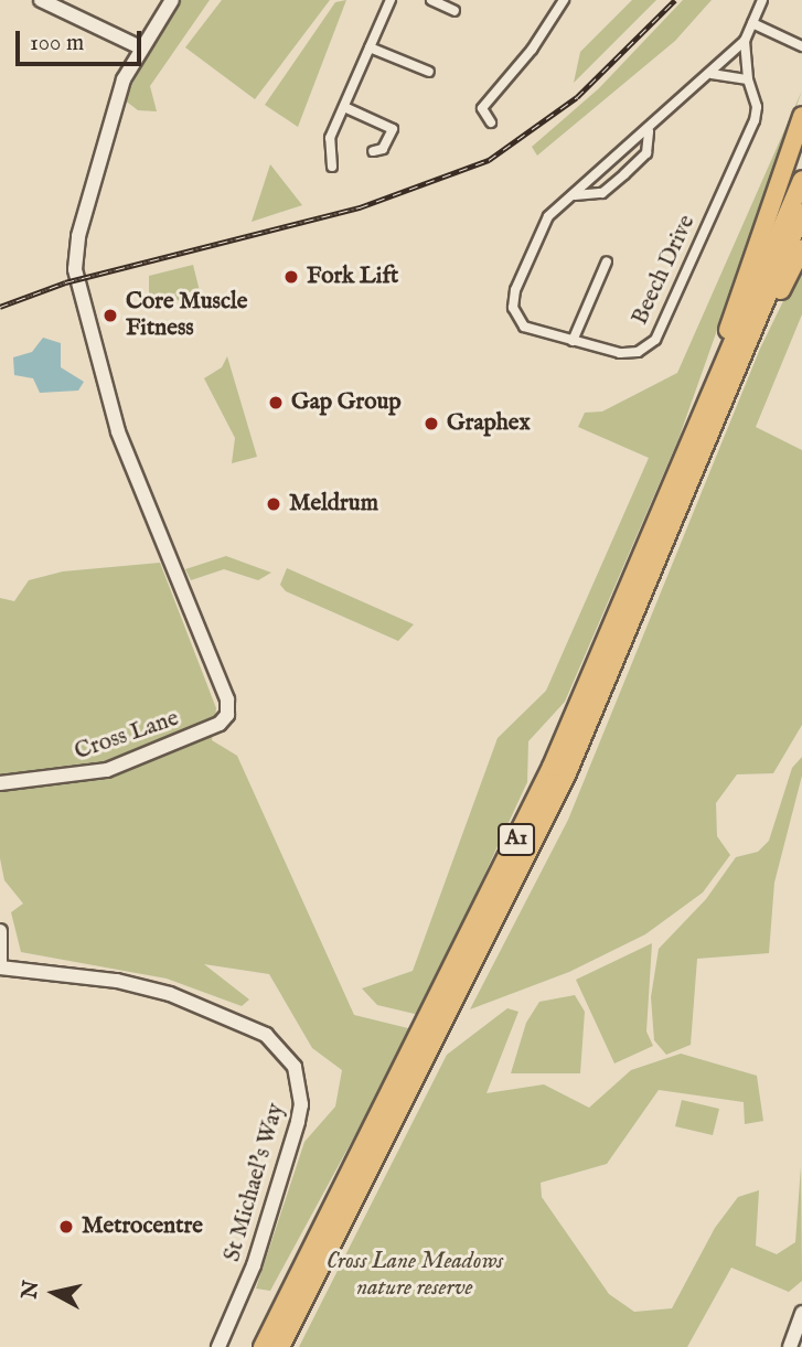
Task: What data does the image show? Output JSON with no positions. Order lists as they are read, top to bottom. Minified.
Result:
{"streets":{"highway":["A1"],"street":["Beech Drive","Cross Lane","St Michael's Way"]},"parks":["Cross Lane Meadows nature reserve"],"places":["Fork Lift","Core Muscle Fitness","Gap Group","Graphex","Meldrum","Metrocentre"],"scale_bar":"100 m","north":"left"}
